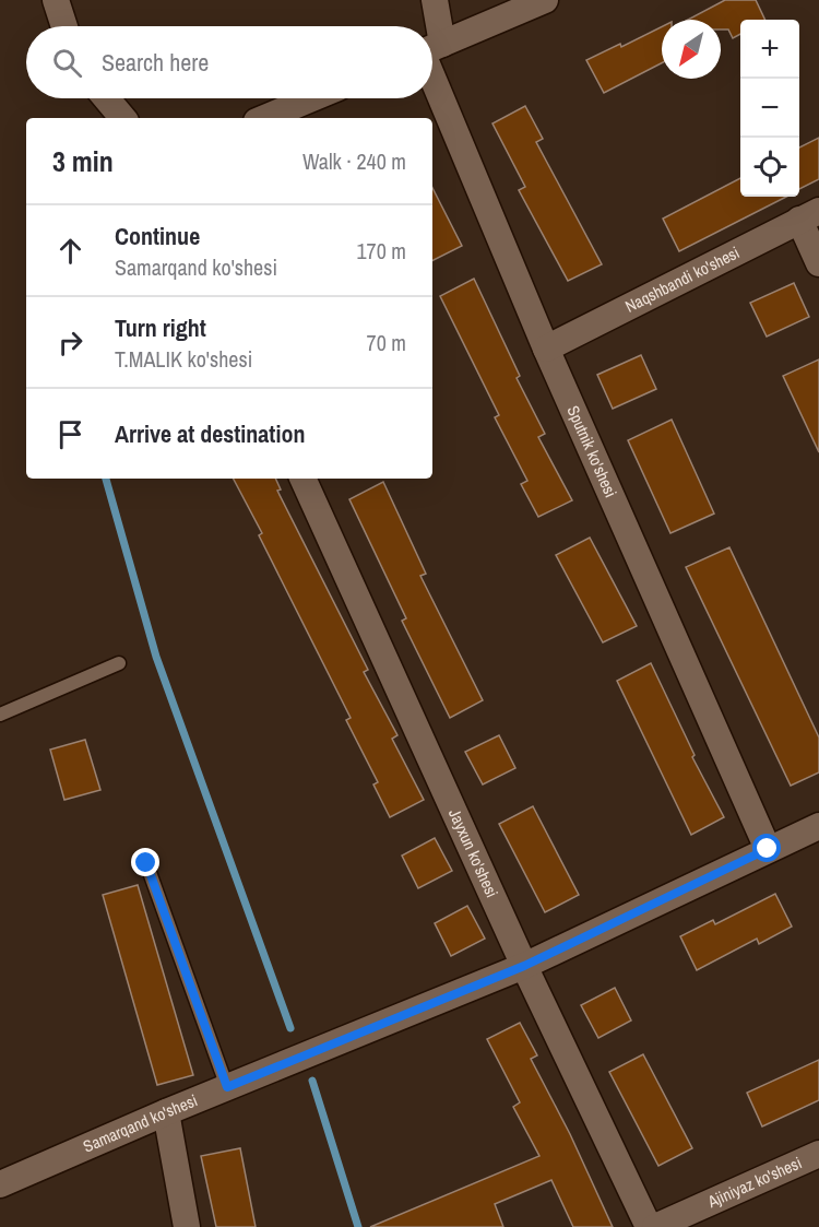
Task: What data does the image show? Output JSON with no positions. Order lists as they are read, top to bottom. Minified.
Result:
{"streets":{"street":["Naqshbandi ko'shesi","Sputnik ko'shesi","Jayxun ko'shesi","Samarqand ko'shesi","Ajiniyaz ko'shesi"]},"crossings":[["Naqshbandi ko'shesi","Sputnik ko'shesi"],["Sputnik ko'shesi","Samarqand ko'shesi"],["Jayxun ko'shesi","Samarqand ko'shesi"]],"north":"bottom left","page":{"map_buttons":["+","−"],"search":"Search here","heading":["3 min","Walk · 240 m"],"list":[["Continue","Samarqand ko'shesi","170 m"],["Turn right","T.MALIK ko'shesi","70 m"],"Arrive at destination"]}}
